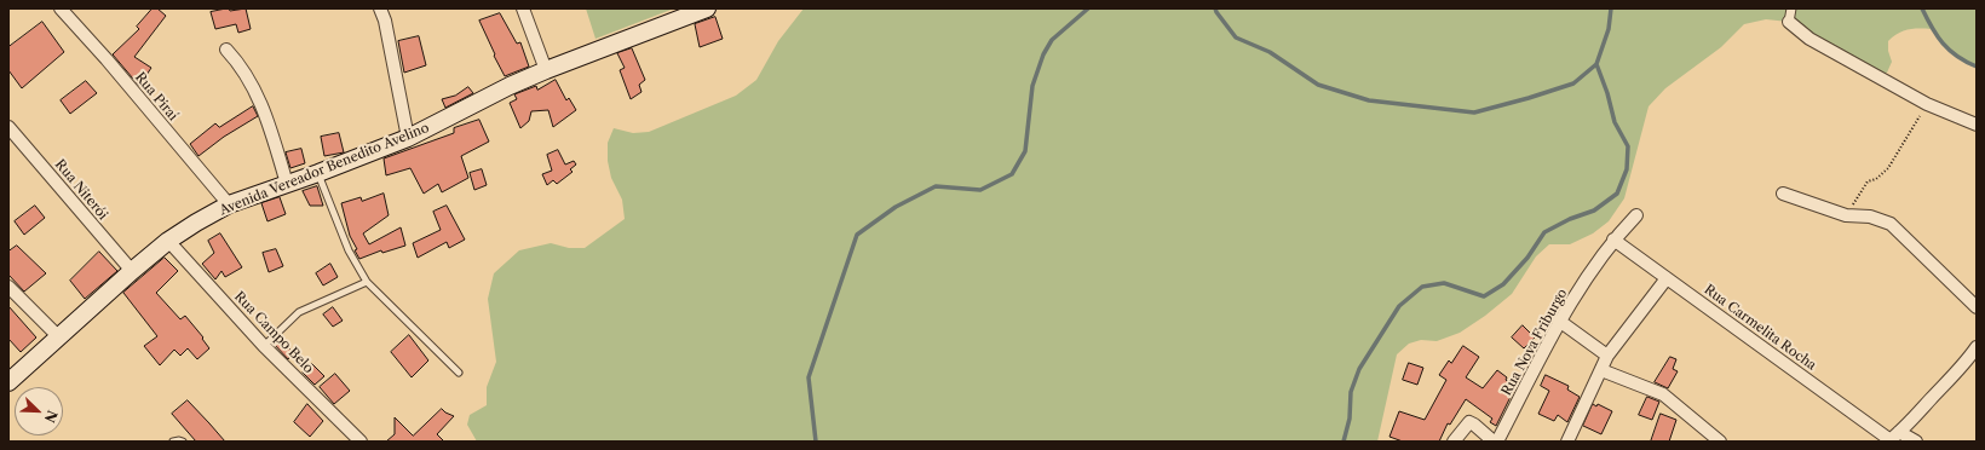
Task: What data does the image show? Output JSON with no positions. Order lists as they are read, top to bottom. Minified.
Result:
{"streets":{"main road":["Avenida Vereador Benedito Avelino"],"street":["Rua Piraí","Rua Niterói","Rua Carmelita Rocha","Rua Campo Belo","Rua Nova Friburgo"]},"crossings":[["Rua Piraí","Avenida Vereador Benedito Avelino"],["Avenida Vereador Benedito Avelino","Rua Niterói"],["Avenida Vereador Benedito Avelino","Rua Campo Belo"],["Rua Carmelita Rocha","Rua Nova Friburgo"]],"north":"bottom right"}
